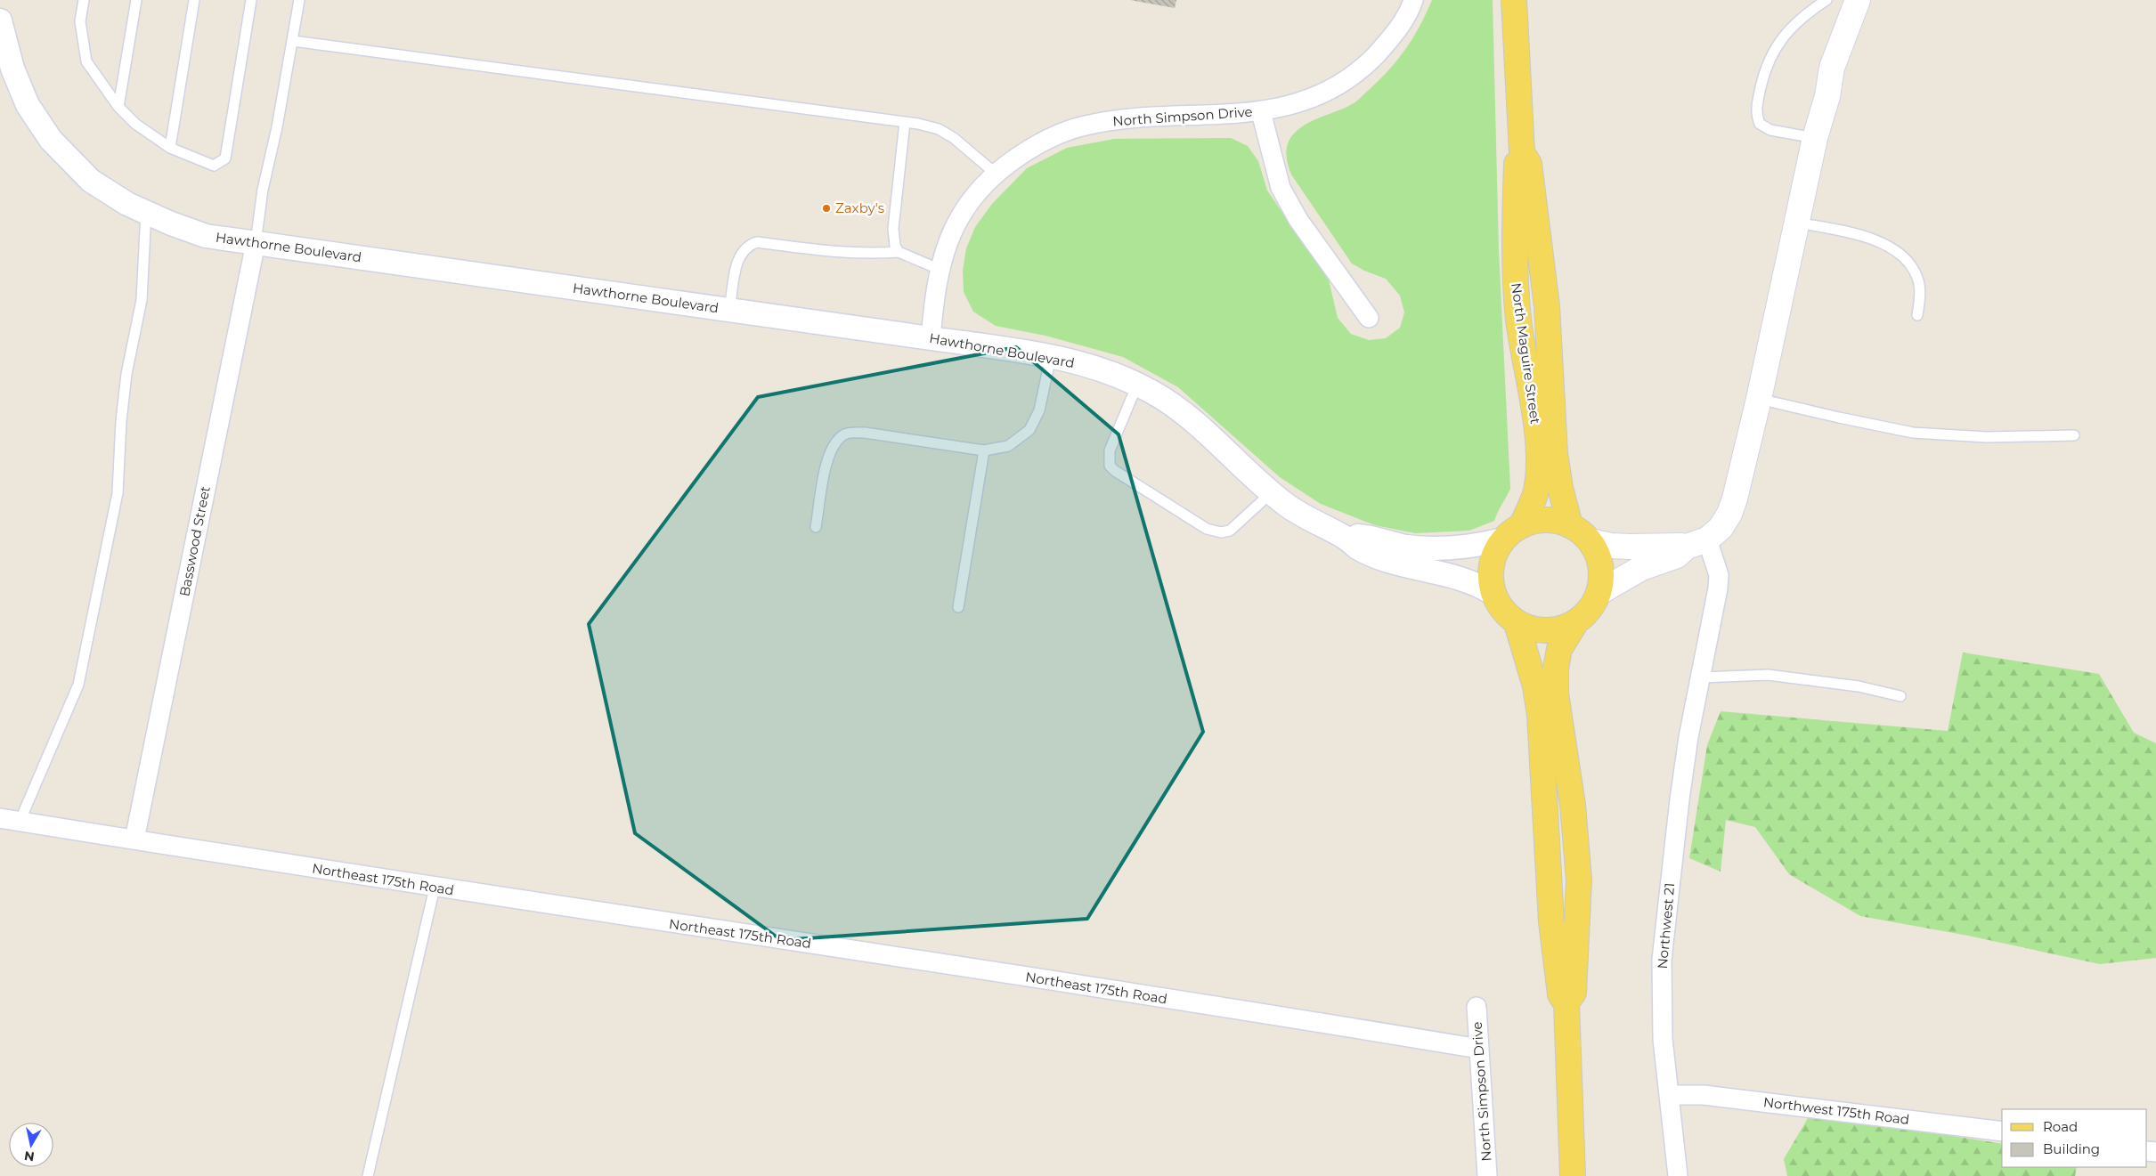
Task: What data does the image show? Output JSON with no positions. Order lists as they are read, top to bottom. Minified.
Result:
{"streets":{"main road":["North Maguire Street"],"street":["North Simpson Drive","Hawthorne Boulevard","Basswood Street","Northeast 175th Road","Northwest 21","Northwest 175th Road"]},"crossings":[["North Simpson Drive","Hawthorne Boulevard"],["North Simpson Drive","Northeast 175th Road"],["Hawthorne Boulevard","North Maguire Street"],["Hawthorne Boulevard","Basswood Street"],["Basswood Street","Northeast 175th Road"],["Northwest 21","Northwest 175th Road"]],"places":["Zaxby's"],"legend":["Road","Building"],"north":"bottom"}
